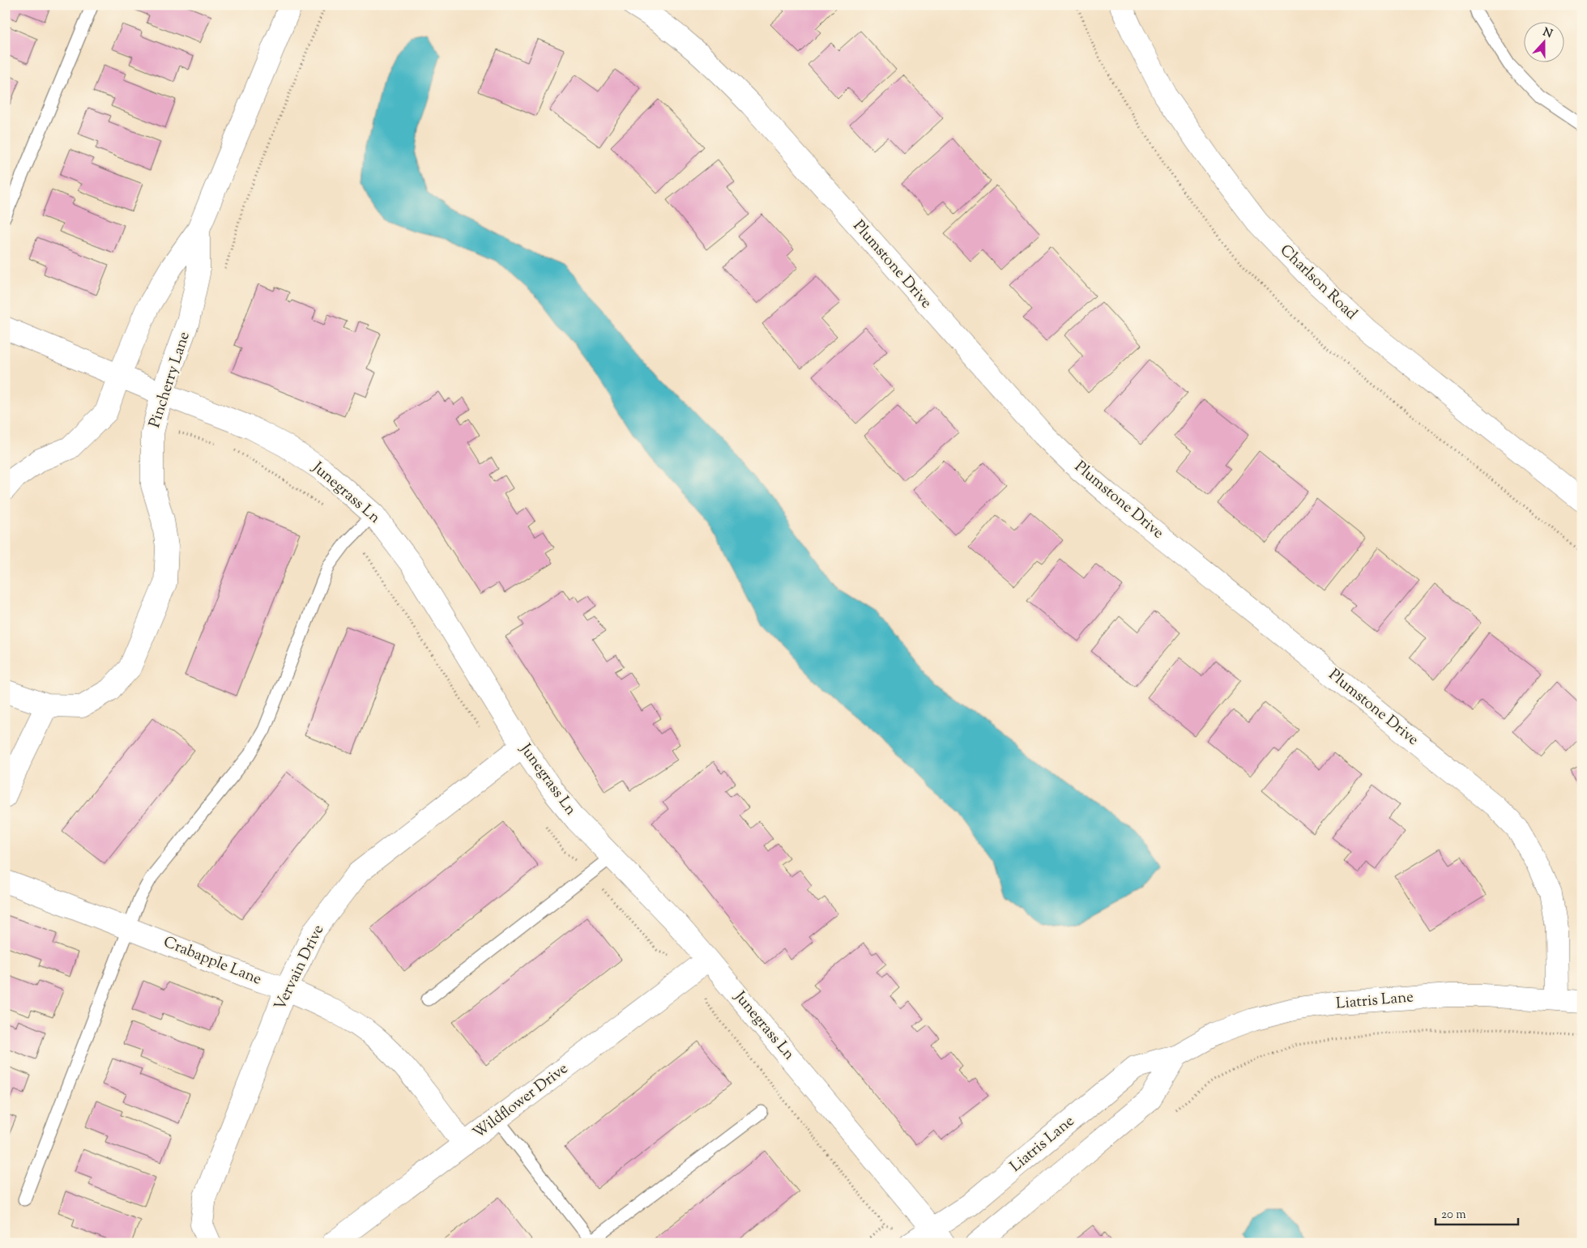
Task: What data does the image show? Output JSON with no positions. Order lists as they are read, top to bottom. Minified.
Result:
{"streets":{"street":["Plumstone Drive","Charlson Road","Pincherry Lane","Junegrass Ln","Crabapple Lane","Vervain Drive","Liatris Lane","Wildflower Drive"]},"crossings":[["Plumstone Drive","Liatris Lane"],["Pincherry Lane","Junegrass Ln"],["Junegrass Ln","Vervain Drive"],["Junegrass Ln","Liatris Lane"],["Junegrass Ln","Wildflower Drive"],["Crabapple Lane","Vervain Drive"],["Crabapple Lane","Wildflower Drive"]],"scale_bar":"20 m","north":"top"}
